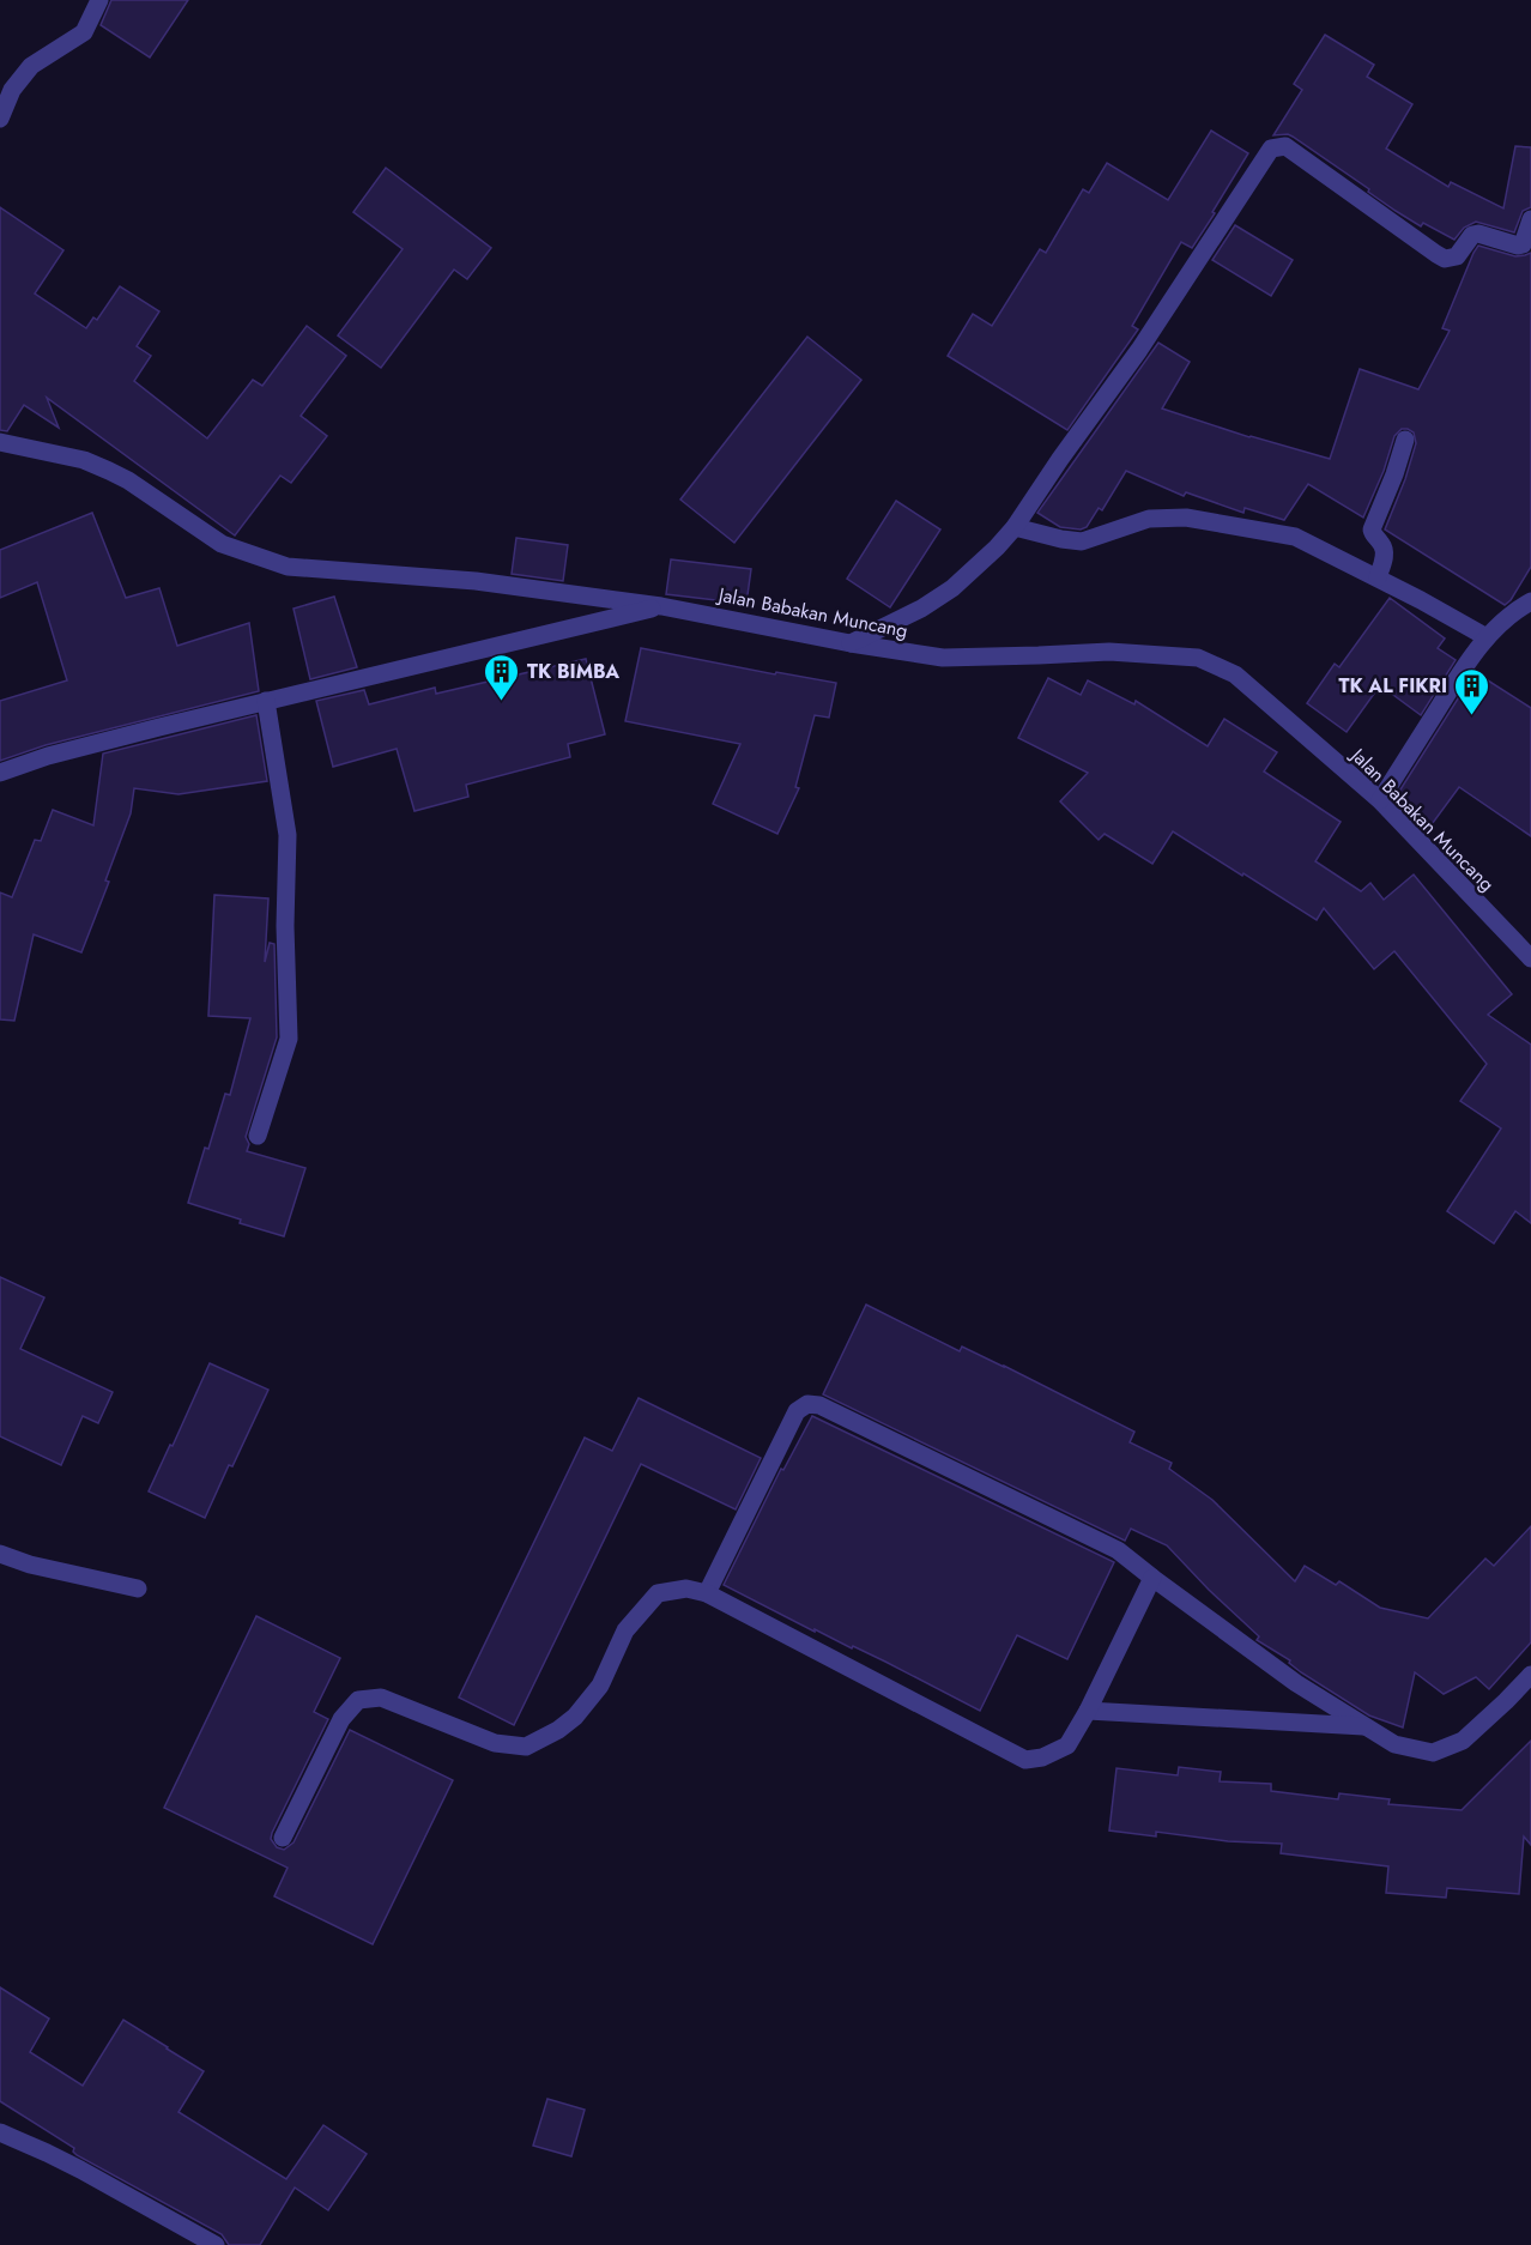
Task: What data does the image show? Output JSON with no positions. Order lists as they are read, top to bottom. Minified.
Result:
{"streets":{"street":["Jalan Babakan Muncang"]},"places":{"building":["TK BIMBA","TK AL FIKRI"]}}
